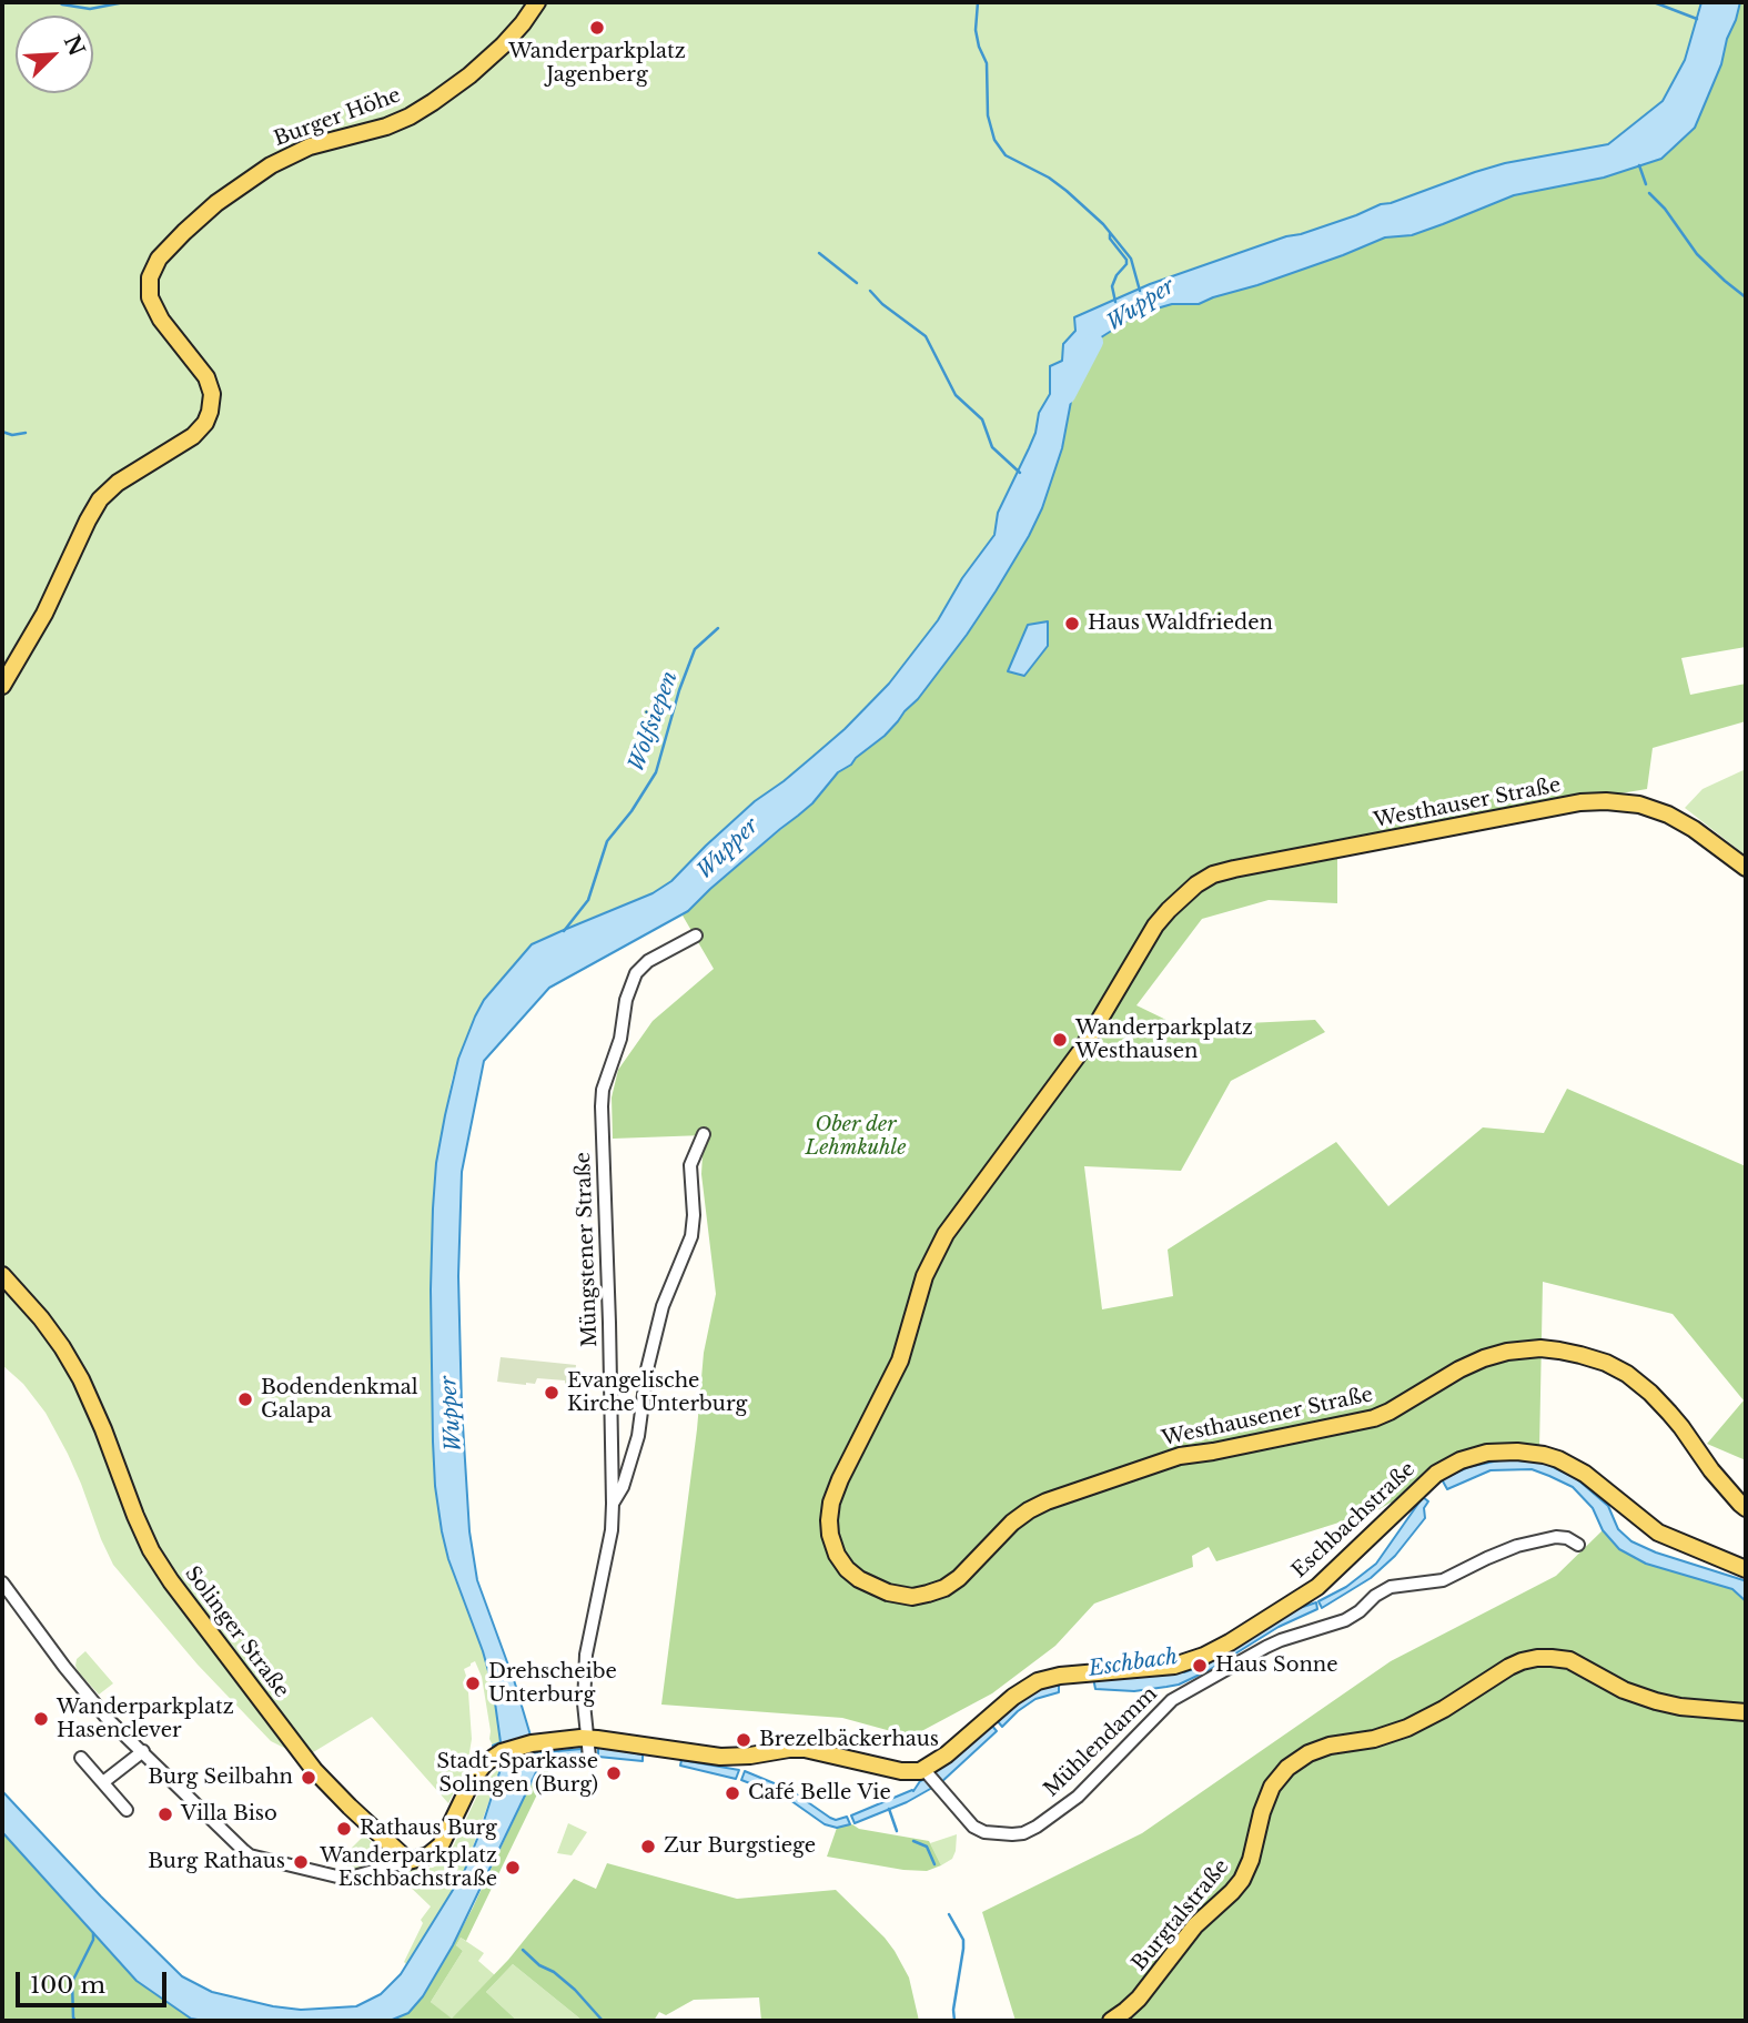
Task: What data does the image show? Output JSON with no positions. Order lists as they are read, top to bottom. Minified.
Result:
{"streets":{"main road":["Burger Höhe","Westhauser Straße","Westhausener Straße","Eschbachstraße","Solinger Straße","Burgtalstraße"],"street":["Müngstener Straße","Mühlendamm"]},"crossings":[["Westhauser Straße","Westhausener Straße"],["Eschbachstraße","Mühlendamm"]],"water":["Wupper","Wolfsiepen","Eschbach"],"parks":["Ober der Lehmkuhle"],"places":["Wanderparkplatz Jagenberg","Haus Waldfrieden","Wanderparkplatz Westhausen","Evangelische Kirche Unterburg","Bodendenkmal Galapa","Haus Sonne","Drehscheibe Unterburg","Wanderparkplatz Hasenclever","Brezelbäckerhaus","Stadt-Sparkasse Solingen (Burg)","Burg Seilbahn","Café Belle Vie","Villa Biso","Rathaus Burg","Zur Burgstiege","Burg Rathaus","Wanderparkplatz Eschbachstraße"],"scale_bar":"100 m","north":"top right"}
